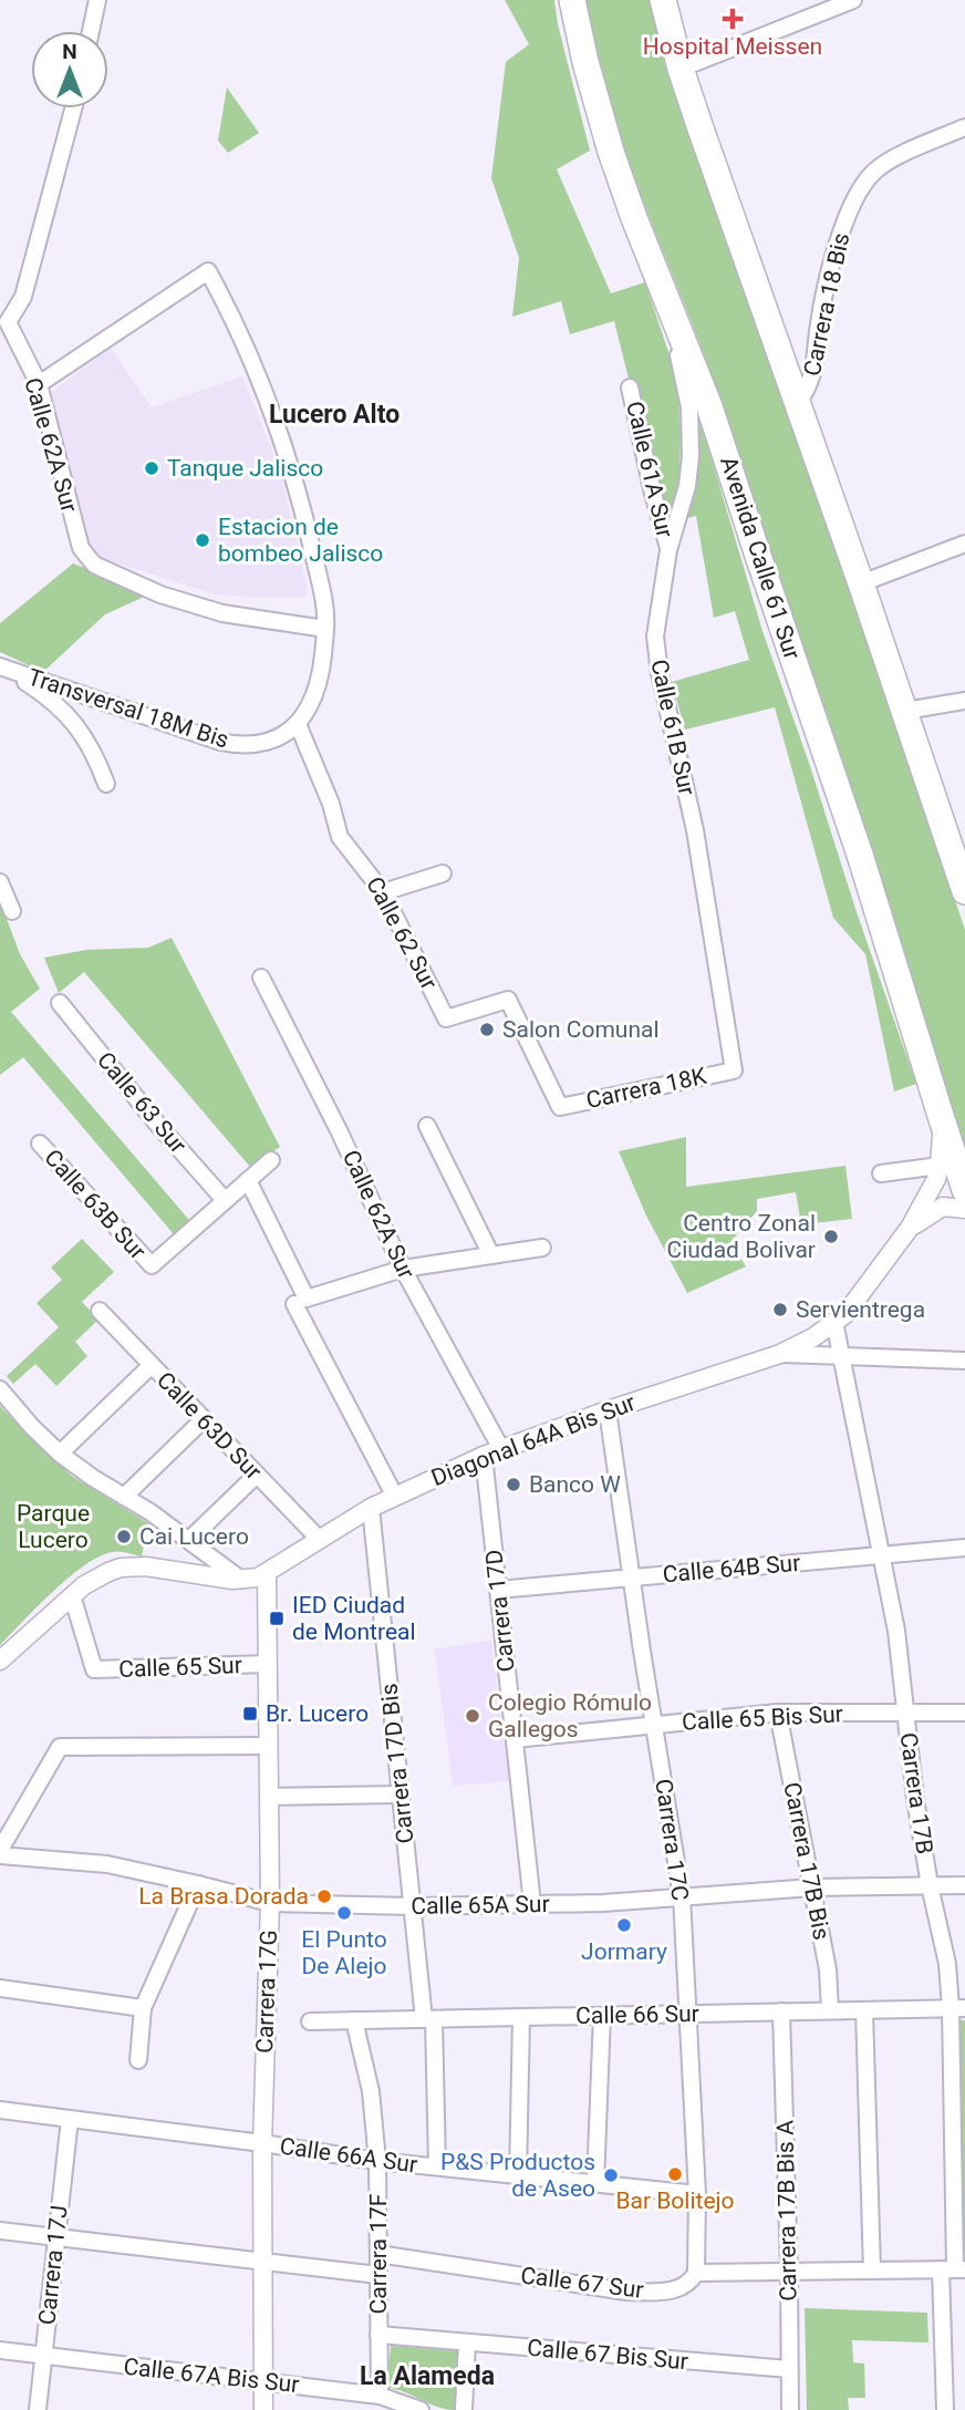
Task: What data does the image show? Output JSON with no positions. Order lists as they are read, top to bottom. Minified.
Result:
{"streets":{"highway":["Avenida Calle 61 Sur"],"street":["Carrera 18 Bis","Calle 62A Sur","Calle 61A Sur","Transversal 18M Bis","Calle 61B Sur","Calle 62 Sur","Carrera 18K","Calle 63 Sur","Calle 63B Sur","Calle 63D Sur","Diagonal 64A Bis Sur","Calle 64B Sur","Carrera 17D","Calle 65 Sur","Calle 65 Bis Sur","Carrera 17D Bis","Carrera 17B","Carrera 17C","Carrera 17B Bis","Calle 65A Sur","Carrera 17G","Calle 66 Sur","Calle 66A Sur","Carrera 17B Bis A","Carrera 17F","Carrera 17J","Calle 67 Sur","Calle 67 Bis Sur","Calle 67A Bis Sur"]},"crossings":[["Calle 62A Sur","Diagonal 64A Bis Sur"],["Calle 61A Sur","Calle 61B Sur"],["Avenida Calle 61 Sur","Calle 61B Sur"],["Transversal 18M Bis","Calle 62 Sur"],["Calle 61B Sur","Carrera 18K"],["Calle 62 Sur","Carrera 18K"],["Calle 63 Sur","Calle 63B Sur"],["Calle 63D Sur","Diagonal 64A Bis Sur"],["Diagonal 64A Bis Sur","Carrera 17D"],["Diagonal 64A Bis Sur","Carrera 17D Bis"],["Diagonal 64A Bis Sur","Carrera 17B"],["Diagonal 64A Bis Sur","Carrera 17C"],["Diagonal 64A Bis Sur","Carrera 17G"],["Calle 64B Sur","Carrera 17D"],["Calle 64B Sur","Carrera 17B"],["Calle 64B Sur","Carrera 17C"],["Carrera 17D","Calle 65 Bis Sur"],["Carrera 17D","Calle 65A Sur"],["Calle 65 Sur","Carrera 17G"],["Calle 65 Bis Sur","Carrera 17B"],["Calle 65 Bis Sur","Carrera 17C"],["Calle 65 Bis Sur","Carrera 17B Bis"],["Carrera 17D Bis","Calle 65A Sur"],["Carrera 17D Bis","Calle 66 Sur"],["Carrera 17D Bis","Calle 66A Sur"],["Carrera 17B","Calle 65A Sur"],["Carrera 17B","Calle 66 Sur"],["Carrera 17B","Calle 67 Sur"],["Carrera 17C","Calle 65A Sur"],["Carrera 17C","Calle 66 Sur"],["Carrera 17C","Calle 66A Sur"],["Carrera 17C","Calle 67 Sur"],["Carrera 17B Bis","Calle 65A Sur"],["Carrera 17B Bis","Calle 66 Sur"],["Calle 65A Sur","Carrera 17G"],["Carrera 17G","Calle 66A Sur"],["Carrera 17G","Calle 67A Bis Sur"],["Calle 66 Sur","Carrera 17B Bis A"],["Calle 66 Sur","Carrera 17F"],["Calle 66A Sur","Carrera 17F"],["Calle 66A Sur","Carrera 17J"],["Carrera 17B Bis A","Calle 67 Sur"],["Carrera 17B Bis A","Calle 67 Bis Sur"],["Carrera 17F","Calle 67 Sur"],["Carrera 17F","Calle 67 Bis Sur"],["Carrera 17F","Calle 67A Bis Sur"],["Carrera 17J","Calle 67A Bis Sur"]],"districts":["Lucero Alto","La Alameda"],"parks":["Parque Lucero"],"places":{"health":["Hospital Meissen"],"other":["Tanque Jalisco","Estacion de bombeo Jalisco","Salon Comunal","Centro Zonal Ciudad Bolivar","Servientrega","Banco W","Cai Lucero","Colegio Rómulo Gallegos","La Brasa Dorada","El Punto De Alejo","Jormary","Bar Bolitejo","P&S Productos de Aseo"],"transit":["IED Ciudad de Montreal","Br. Lucero"]},"north":"top"}
